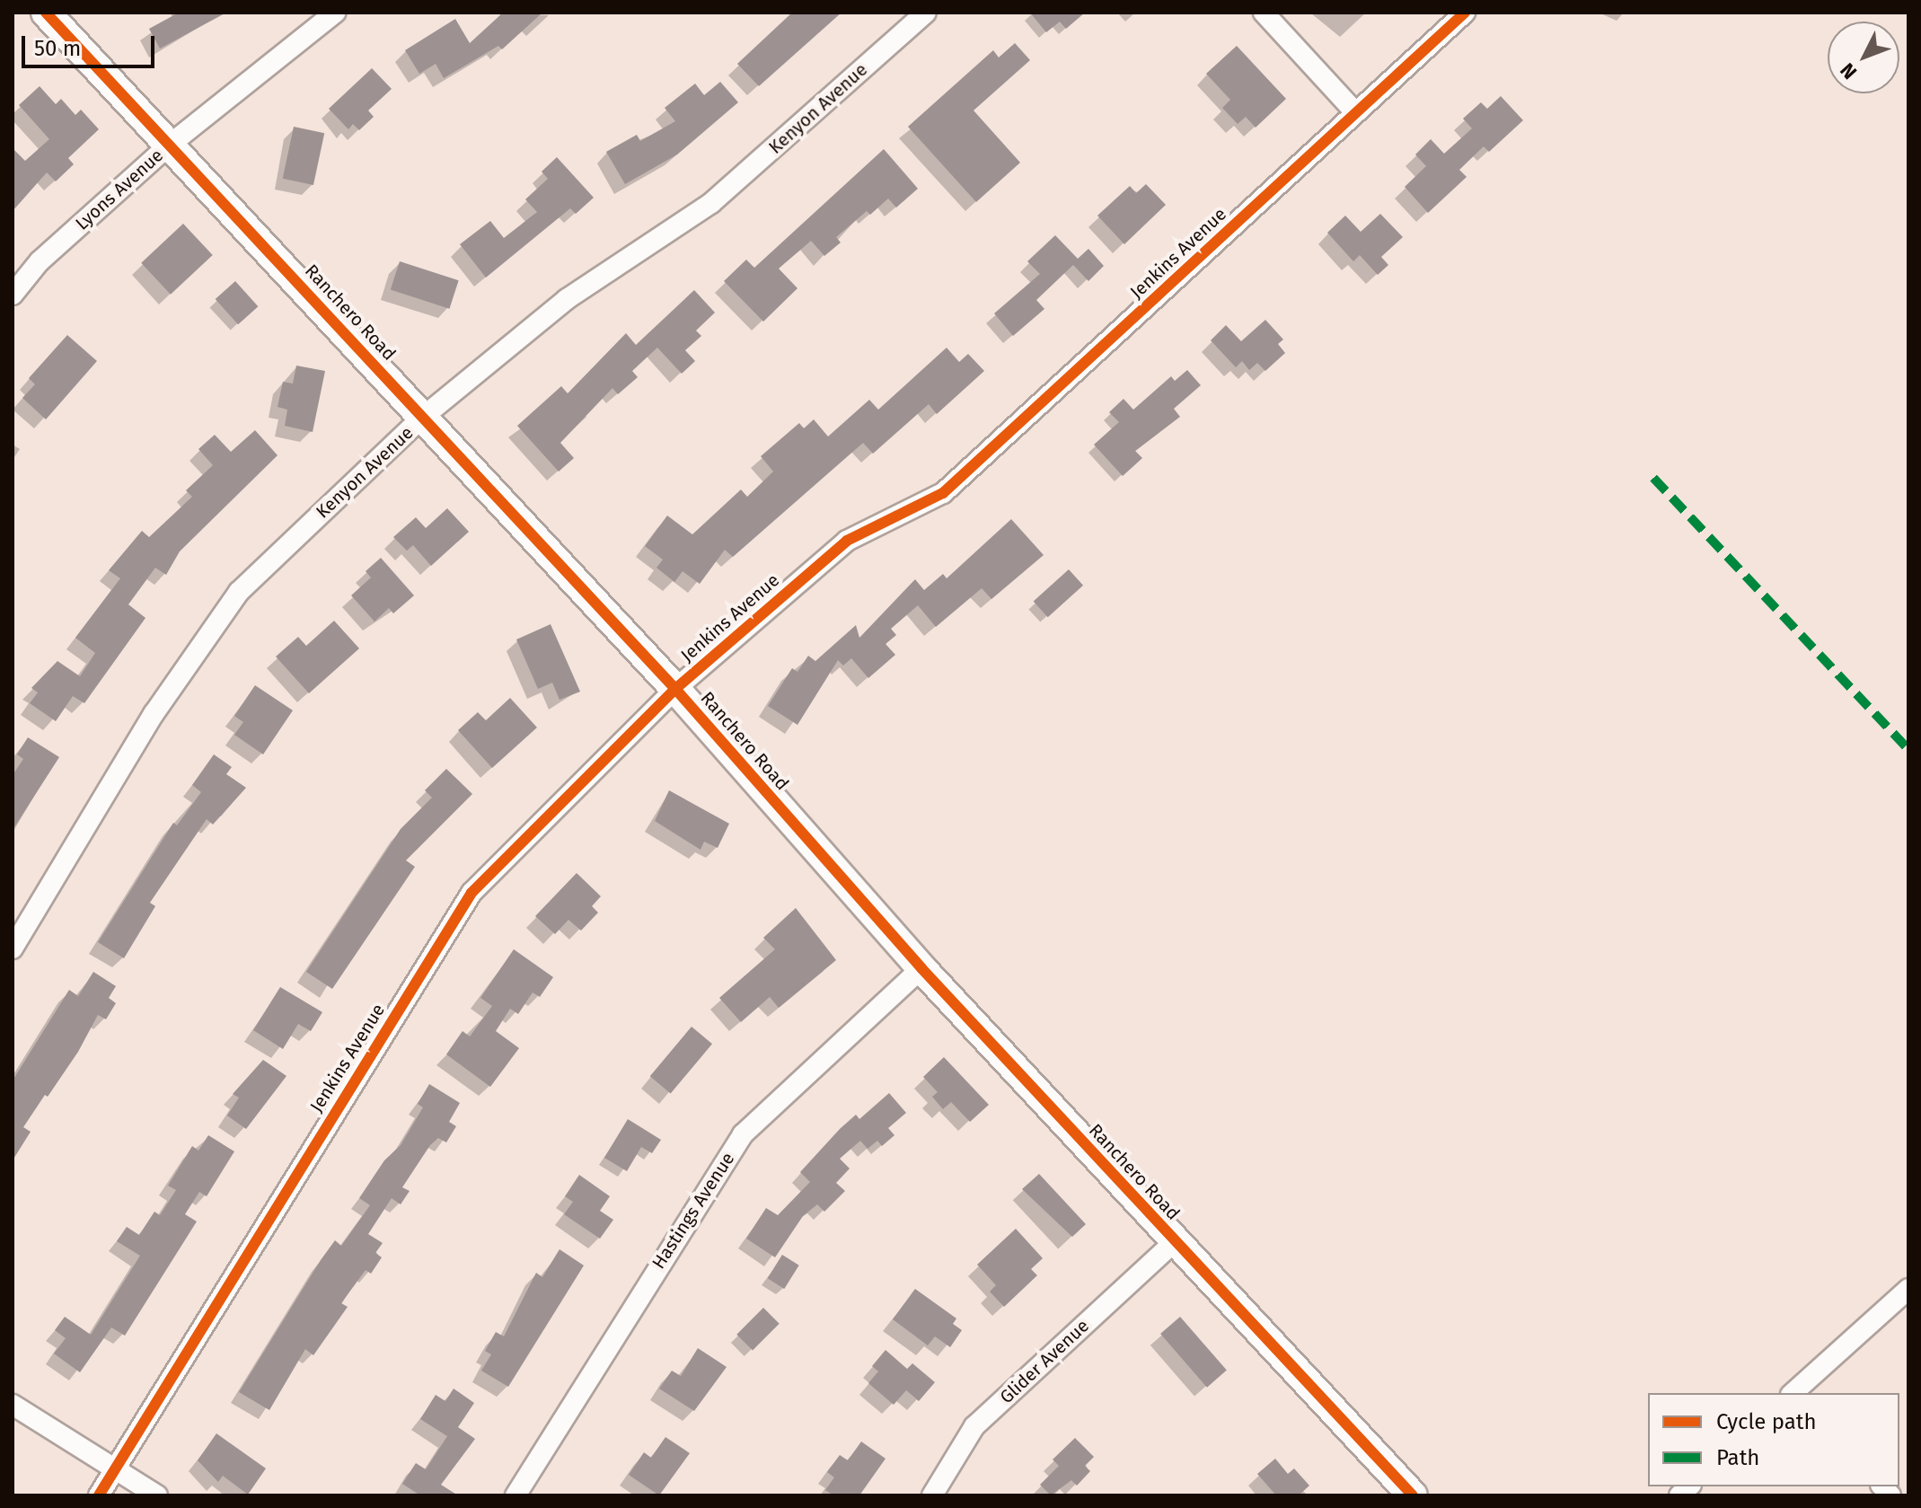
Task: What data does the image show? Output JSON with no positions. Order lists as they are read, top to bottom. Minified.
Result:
{"streets":{"main road":["Ranchero Road"],"street":["Kenyon Avenue","Lyons Avenue","Jenkins Avenue","Hastings Avenue","Glider Avenue"]},"crossings":[["Kenyon Avenue","Ranchero Road"],["Lyons Avenue","Ranchero Road"],["Jenkins Avenue","Ranchero Road"],["Ranchero Road","Hastings Avenue"],["Ranchero Road","Glider Avenue"]],"legend":["Cycle path","Path"],"scale_bar":"50 m","north":"bottom left"}
